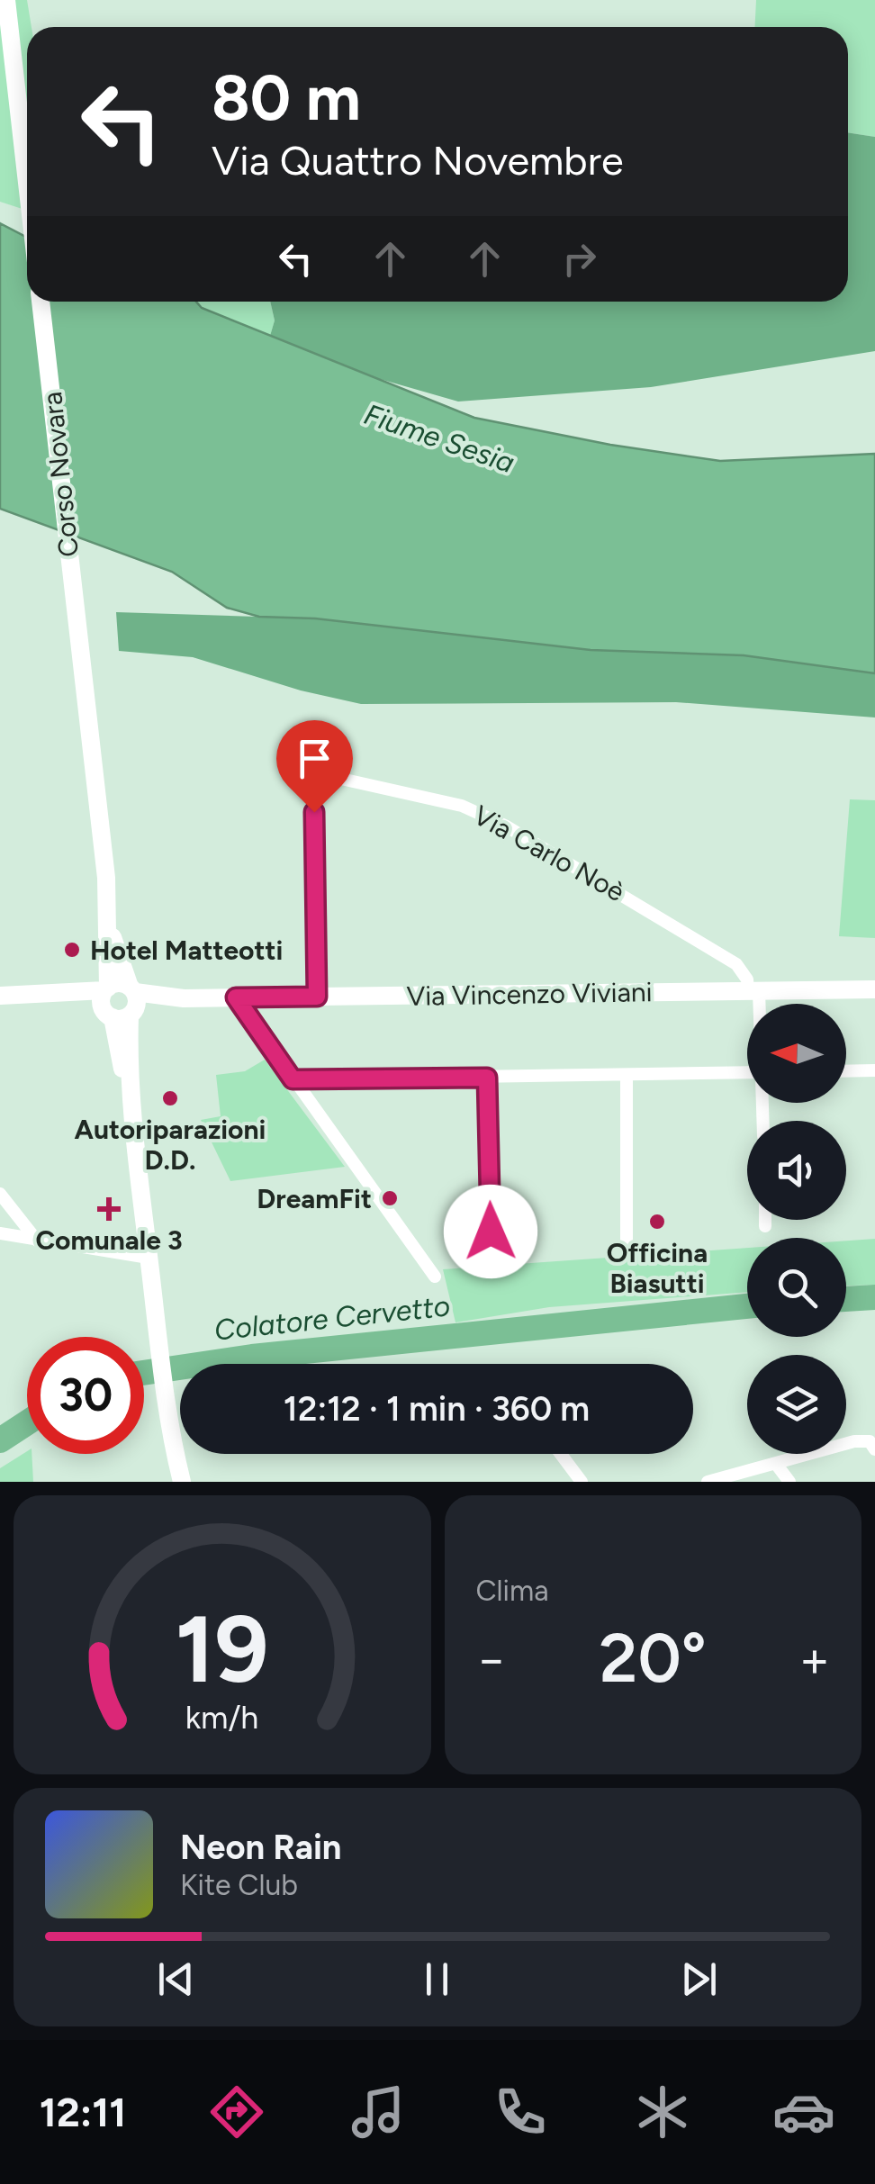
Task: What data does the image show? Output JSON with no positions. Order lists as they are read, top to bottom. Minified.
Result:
{"streets":{"main road":["Corso Novara","Via Vincenzo Viviani"],"street":["Via Carlo Noè"]},"crossings":[["Corso Novara","Via Vincenzo Viviani"],["Via Carlo Noè","Via Vincenzo Viviani"]],"water":["Fiume Sesia","Colatore Cervetto"],"places":{"other":["Hotel Matteotti","Autoriparazioni D.D.","DreamFit","Officina Biasutti"],"health":["Comunale 3"]},"north":"left","page":{"turn":["80 m","Via Quattro Novembre"],"limit":"30","trip":"12:12 · 1 min · 360 m","tile":"Clima","heat":["−","20°","+"],"song":["Neon Rain","Kite Club"],"tabs":"12:11","gauge":["19","km/h"]}}
